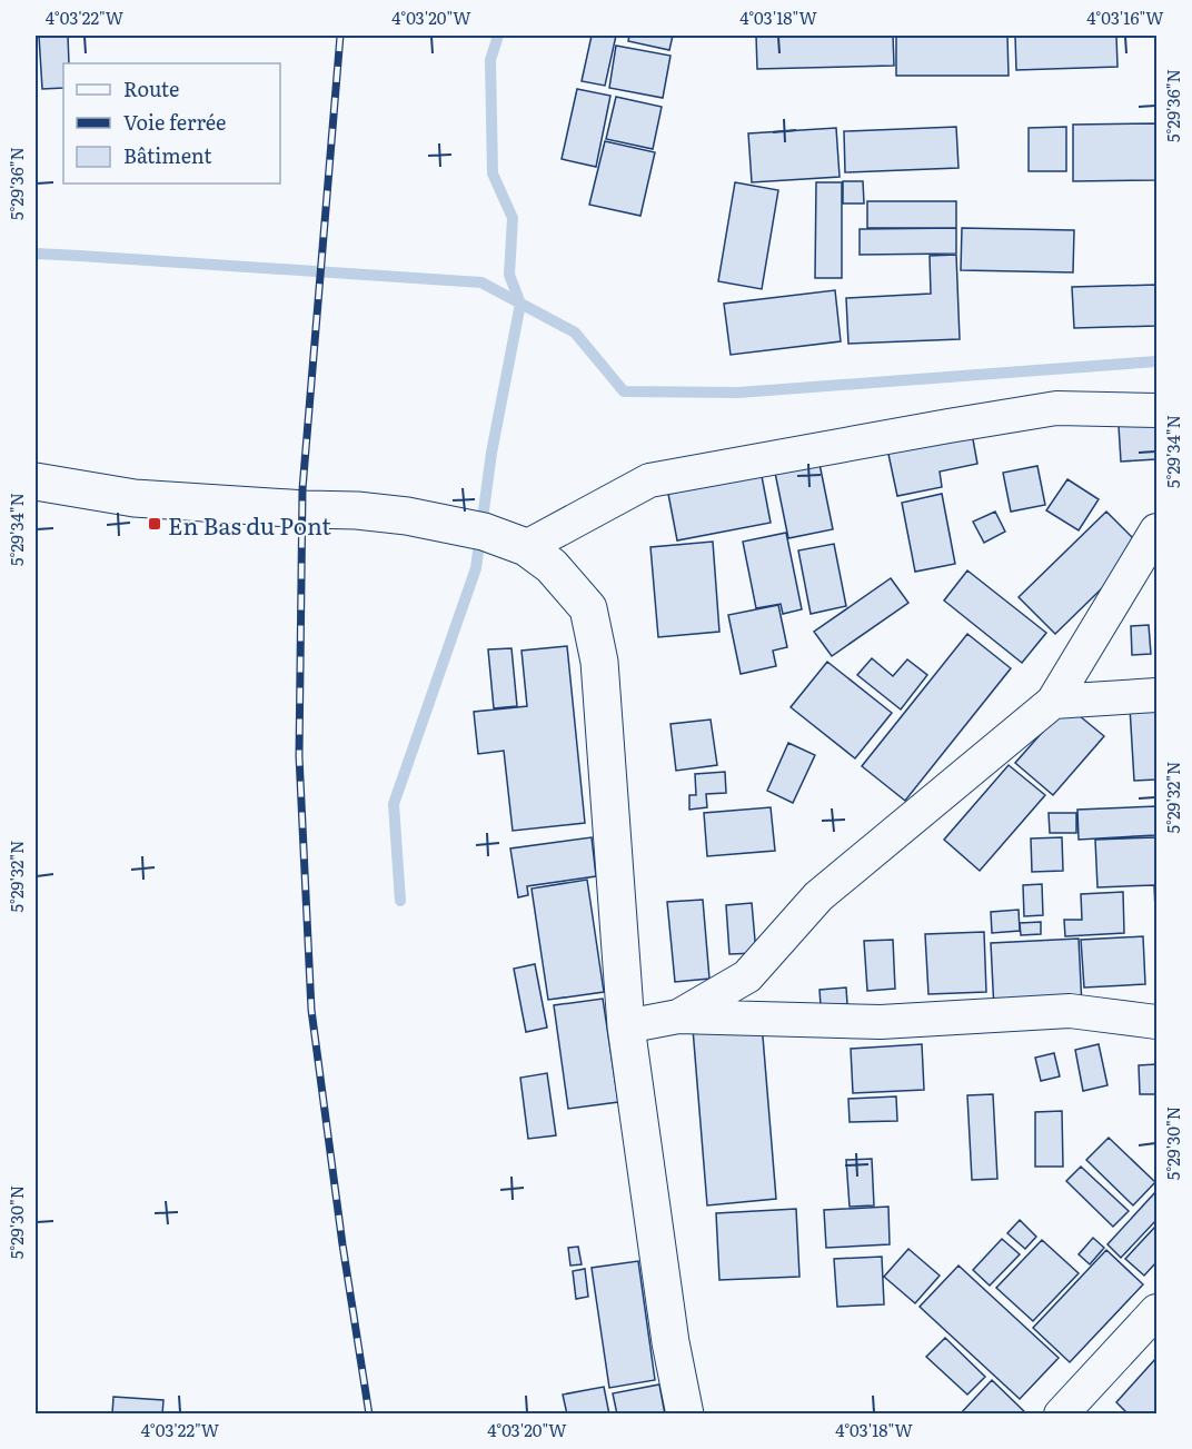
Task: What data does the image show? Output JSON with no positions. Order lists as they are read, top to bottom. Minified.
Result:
{"places":{"transit":["En Bas du Pont"]},"legend":["Route","Voie ferrée","Bâtiment"],"coordinates":["4°03'22\"W","4°03'20\"W","4°03'18\"W","4°03'16\"W","5°29'36\"N","5°29'34\"N","5°29'32\"N","5°29'30\"N"]}
